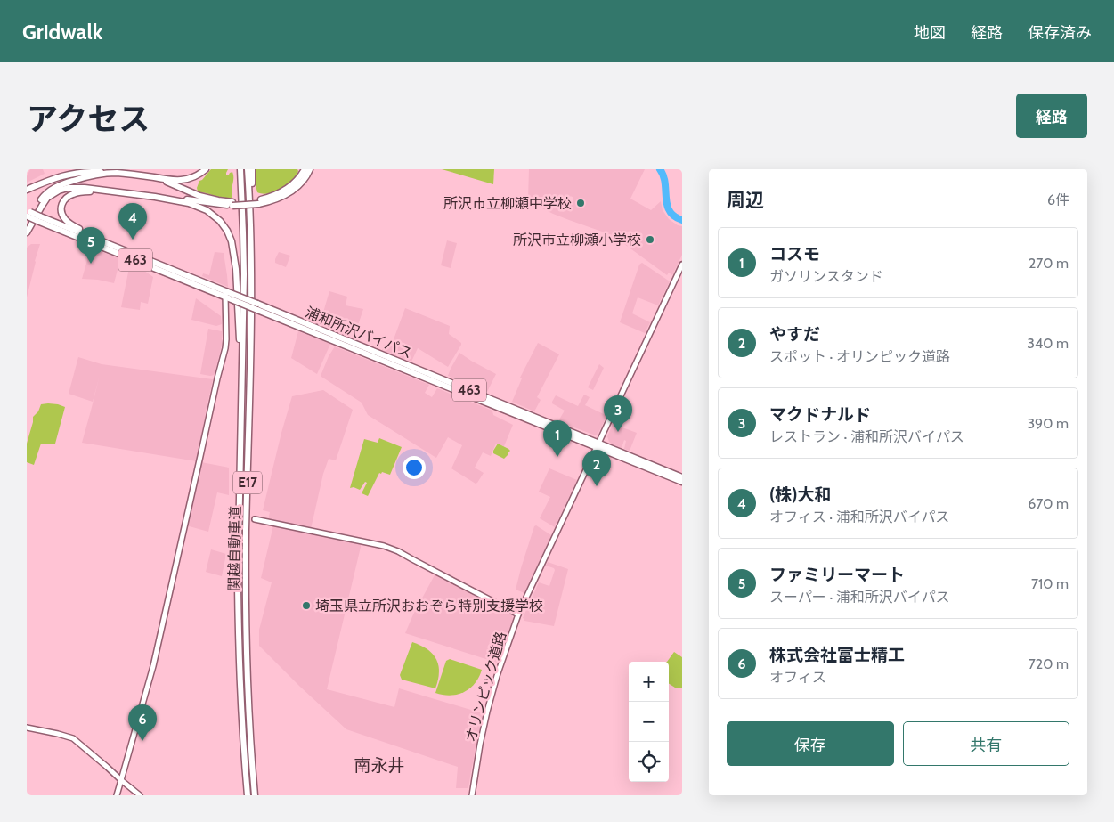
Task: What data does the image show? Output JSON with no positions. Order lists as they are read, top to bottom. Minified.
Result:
{"streets":{"highway":["463","浦和所沢バイパス","E17","関越自動車道"],"street":["オリンピック道路"]},"crossings":[["浦和所沢バイパス","オリンピック道路"]],"districts":["南永井"],"places":["所沢市立柳瀬中学校","所沢市立柳瀬小学校","埼玉県立所沢おおぞら特別支援学校"],"page":{"header":"Gridwalk","nav":["地図","経路","保存済み"],"title":"アクセス","buttons":["経路",["保存","共有"]],"heading":["周辺","6件"],"pins":["4","5","3","1","2","6"],"list":[{"mark":"1","name":"コスモ","note":"ガソリンスタンド","value":"270 m"},{"mark":"2","name":"やすだ","note":"スポット · オリンピック道路","value":"340 m"},{"mark":"3","name":"マクドナルド","note":"レストラン · 浦和所沢バイパス","value":"390 m"},{"mark":"4","name":"(株)大和","note":"オフィス · 浦和所沢バイパス","value":"670 m"},{"mark":"5","name":"ファミリーマート","note":"スーパー · 浦和所沢バイパス","value":"710 m"},{"mark":"6","name":"株式会社富士精工","note":"オフィス","value":"720 m"}],"map_buttons":["+","−"]}}
